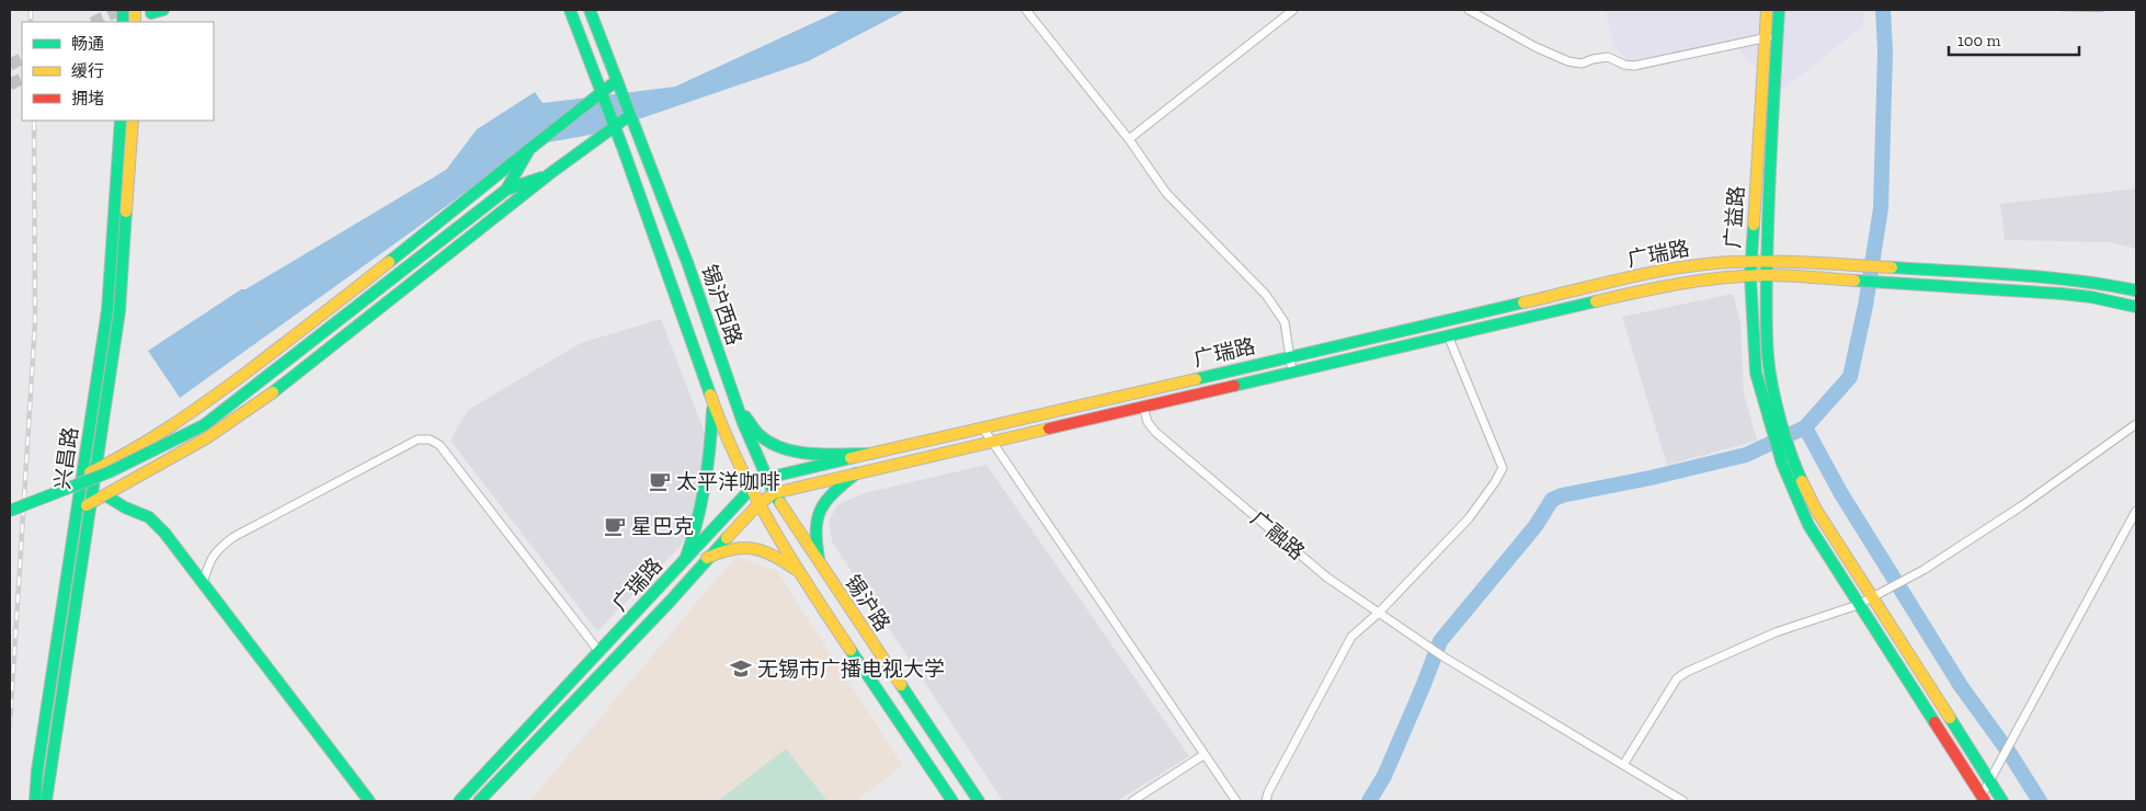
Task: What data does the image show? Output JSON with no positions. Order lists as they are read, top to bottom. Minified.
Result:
{"streets":{"main road":["广益路","广瑞路","锡沪西路","兴昌路","锡沪路"],"street":["广融路"]},"crossings":[["广益路","广瑞路"],["广瑞路","锡沪西路"],["广瑞路","广融路"],["广瑞路","锡沪路"],["锡沪西路","锡沪路"]],"places":{"cafe":["太平洋咖啡","星巴克"],"school or university":["无锡市广播电视大学"]},"legend":["畅通","缓行","拥堵"],"scale_bar":"100 m"}
